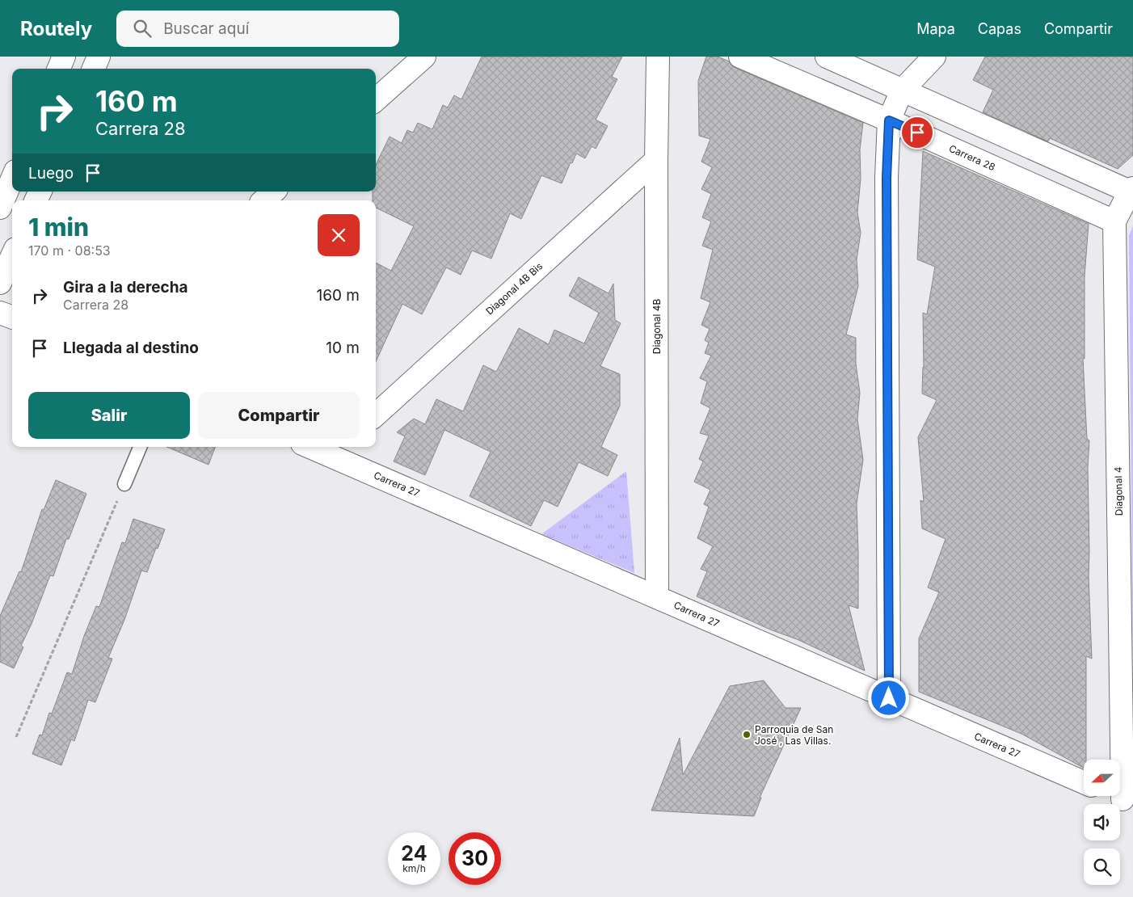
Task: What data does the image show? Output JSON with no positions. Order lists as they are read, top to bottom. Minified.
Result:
{"streets":{"street":["Carrera 28","Diagonal 4B Bis","Diagonal 4B","Carrera 27","Diagonal 4"]},"crossings":[["Carrera 28","Diagonal 4"],["Diagonal 4B Bis","Diagonal 4B"],["Diagonal 4B","Carrera 27"]],"places":["Parroquia de San José , Las Villas."],"north":"left","page":{"header":"Routely","search":"Buscar aquí","nav":["Mapa","Capas","Compartir"],"turn":["160 m","Carrera 28"],"then":"Luego","heading":["1 min","170 m · 08:53"],"list":[{"name":"Gira a la derecha","note":"Carrera 28","value":"160 m"},{"name":"Llegada al destino","value":"10 m"}],"buttons":["Salir","Compartir"],"speed":"24 km/h","limit":"30"}}
